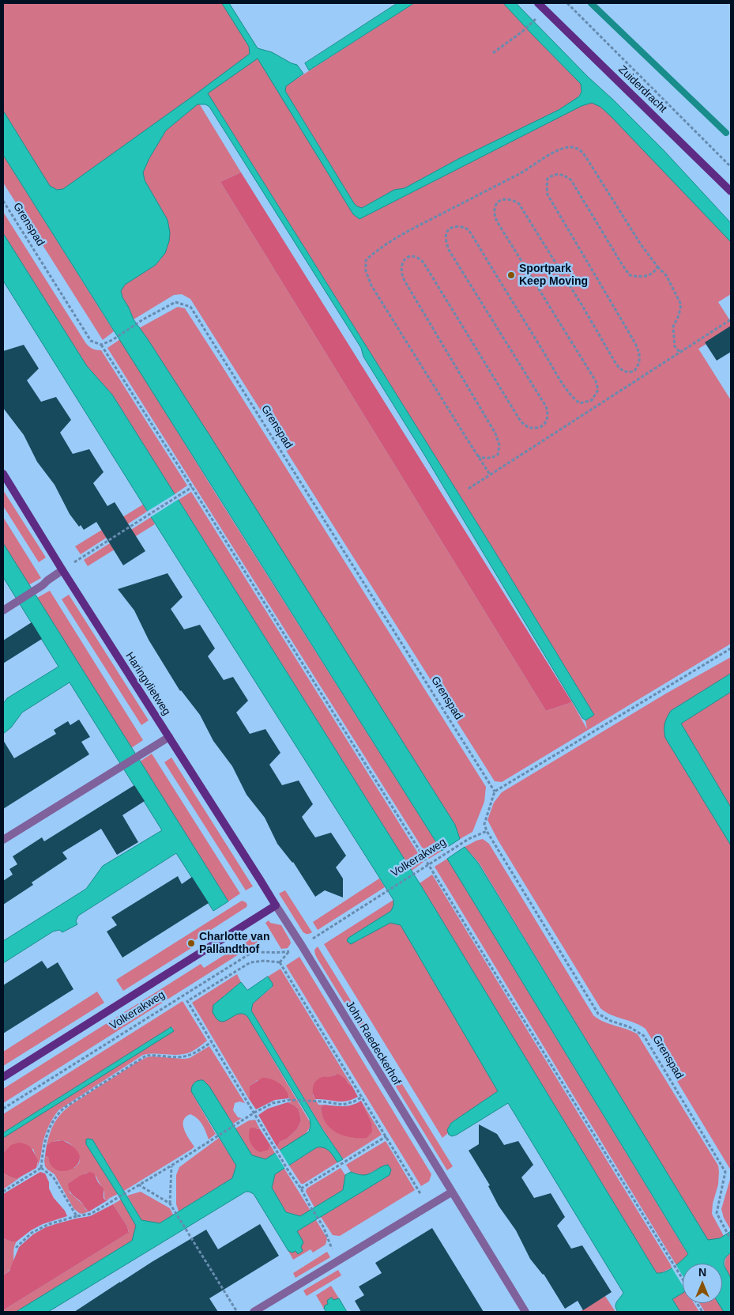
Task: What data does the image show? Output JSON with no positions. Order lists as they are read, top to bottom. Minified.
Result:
{"streets":{"street":["Zuiderdracht","Haringvlietweg","Volkerakweg","John Raedeckerhof"],"path":["Grenspad"]},"crossings":[["Grenspad","Volkerakweg"],["Haringvlietweg","Volkerakweg"],["Haringvlietweg","John Raedeckerhof"],["Volkerakweg","John Raedeckerhof"]],"places":["Sportpark Keep Moving","Charlotte van Pallandthof"],"north":"top"}
